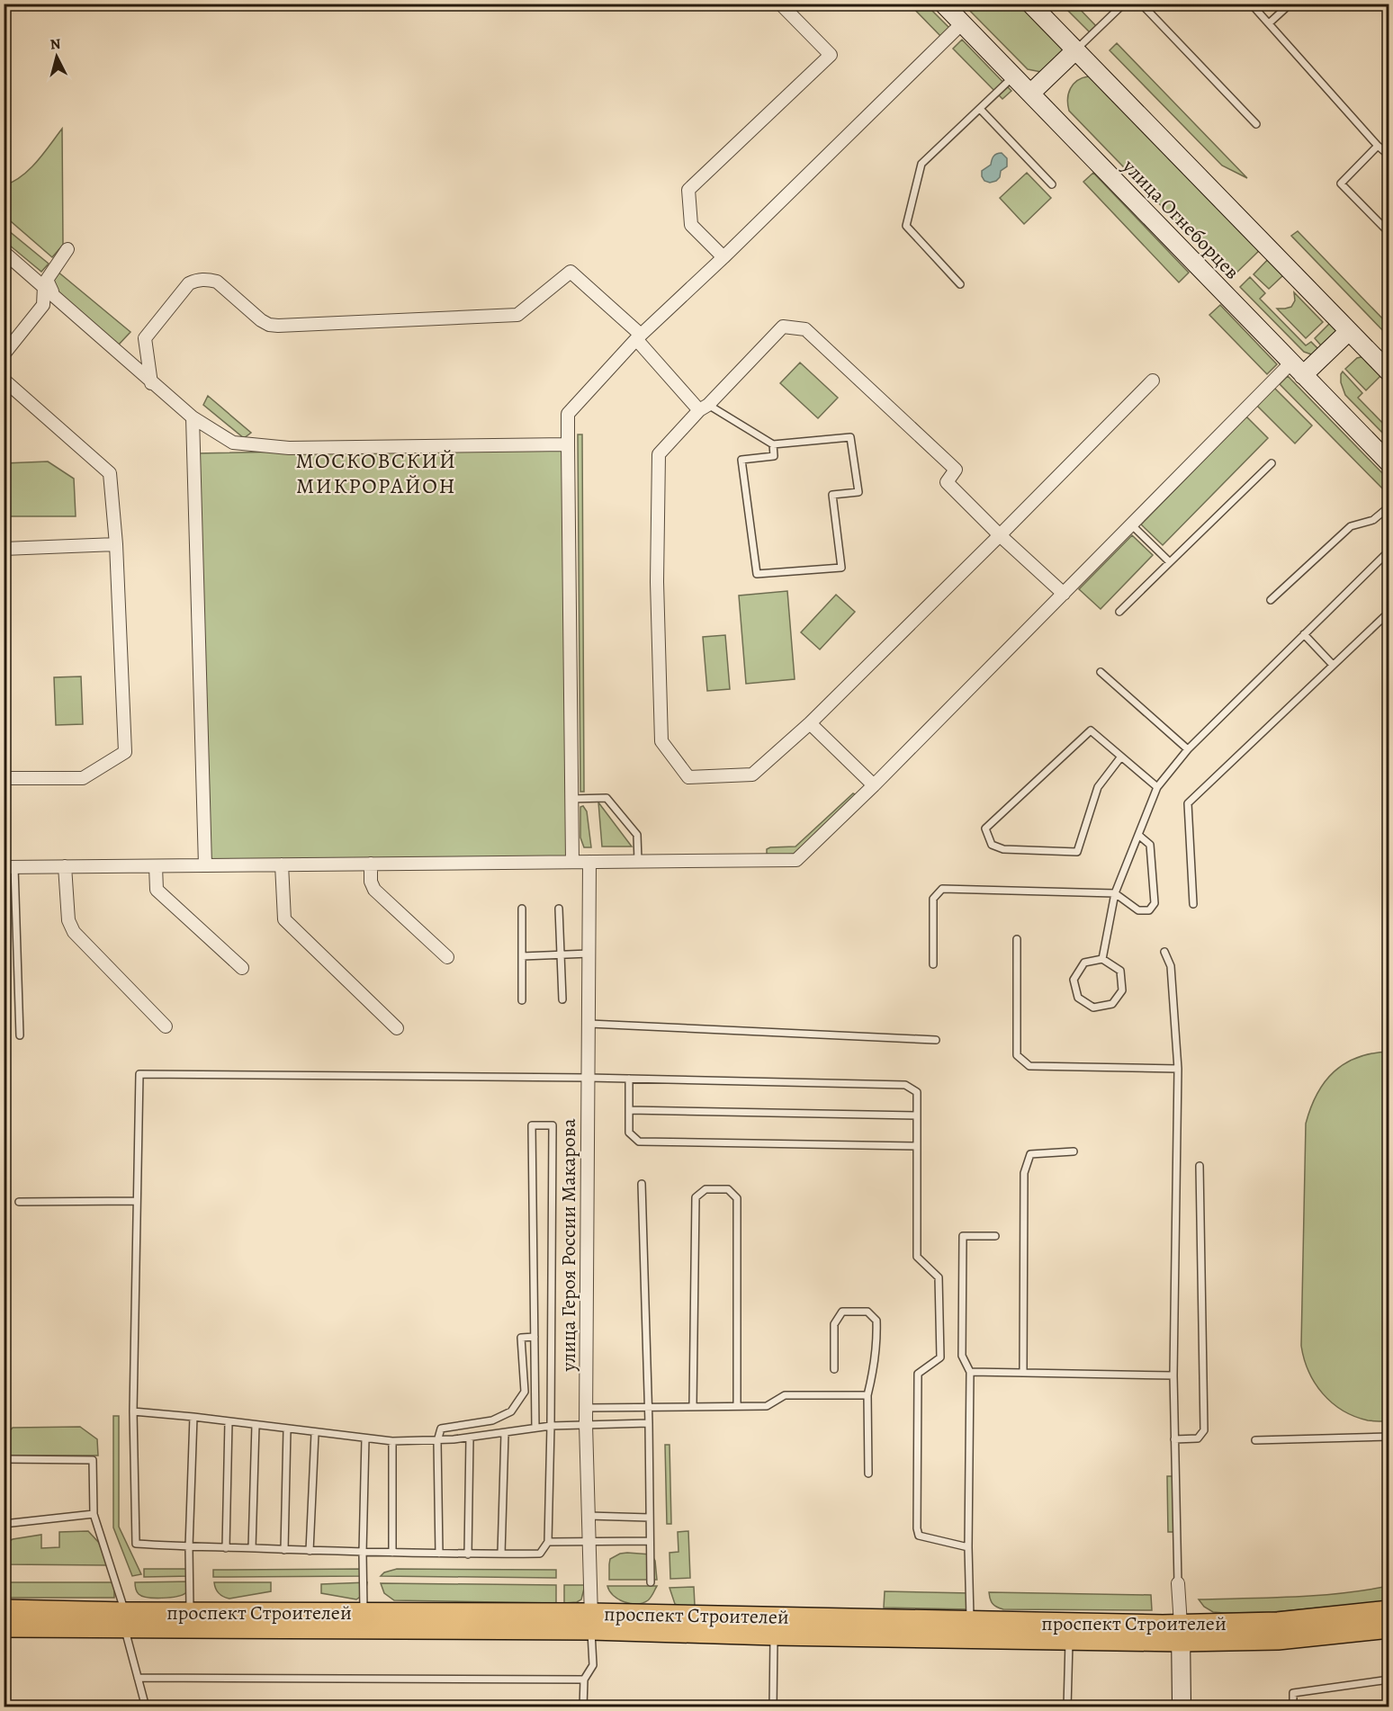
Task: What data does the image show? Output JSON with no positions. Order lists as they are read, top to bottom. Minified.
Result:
{"streets":{"main road":["улица Огнеборцев","проспект Строителей"],"street":["улица Героя России Макарова"]},"crossings":[["улица Героя России Макарова","проспект Строителей"]],"districts":["МОСКОВСКИЙ МИКРОРАЙОН"],"north":"top"}
